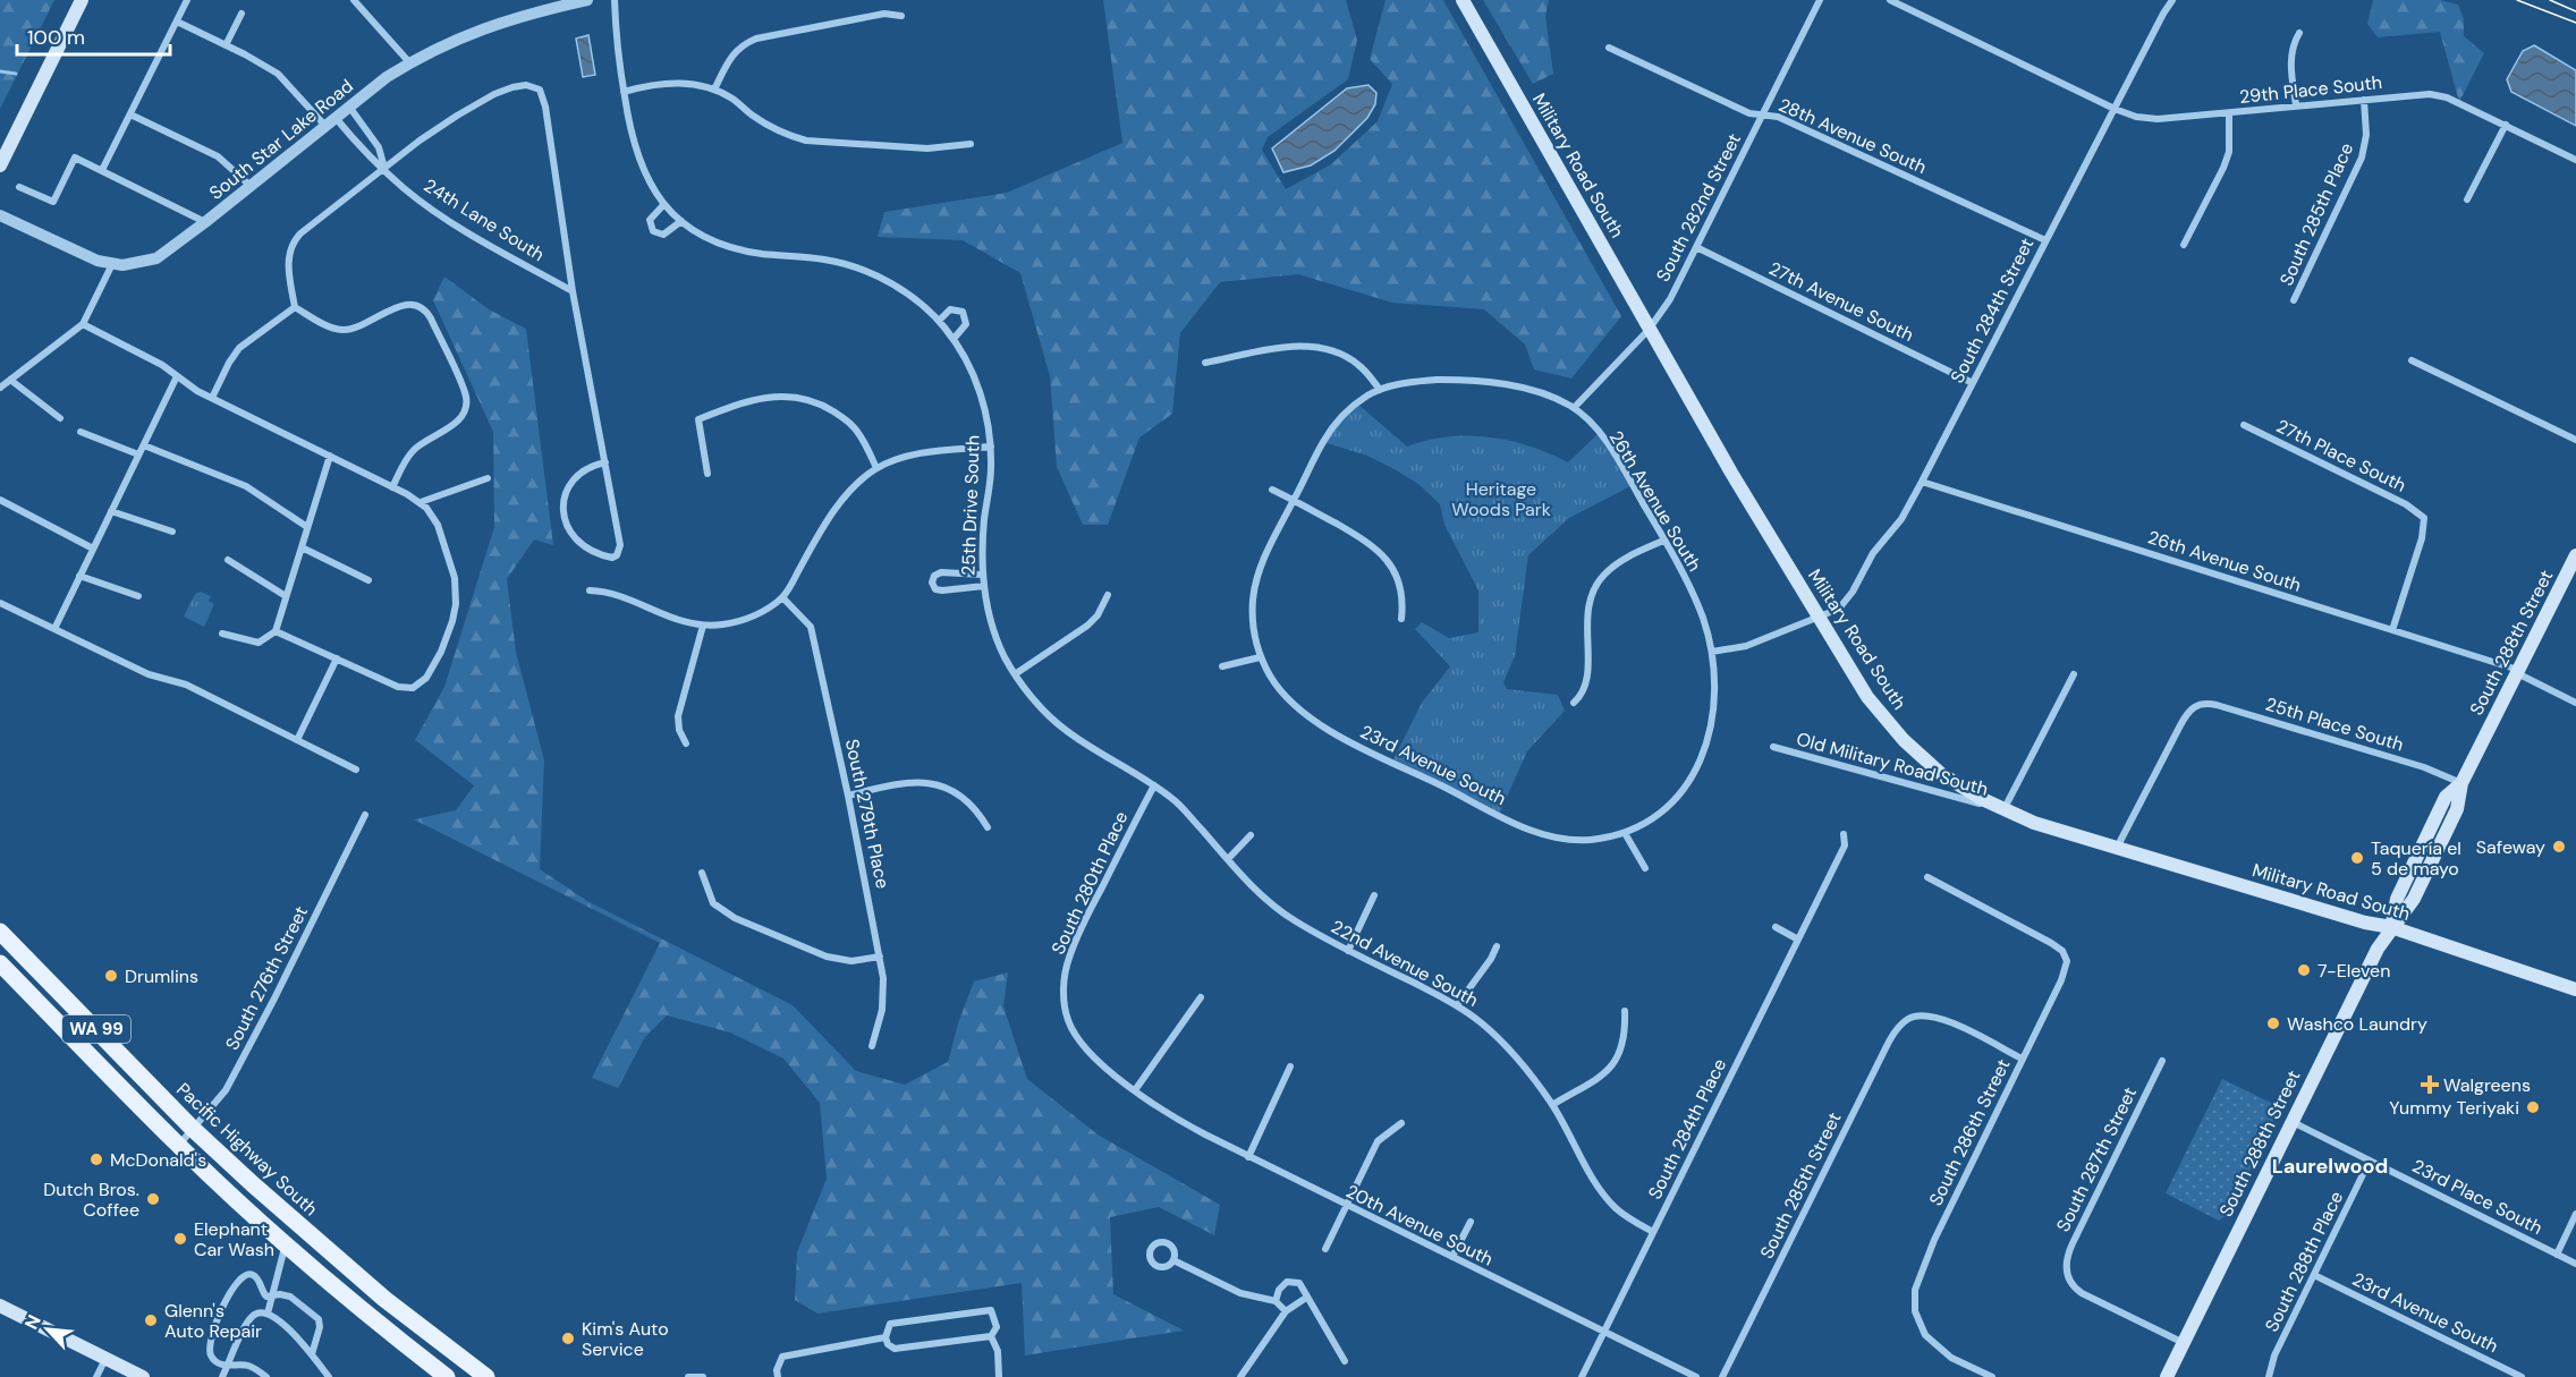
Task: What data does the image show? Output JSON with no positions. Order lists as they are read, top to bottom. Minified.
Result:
{"streets":{"main road":["Military Road South","South 288th Street","WA 99","Pacific Highway South"],"street":["29th Place South","28th Avenue South","South Star Lake Road","South 282nd Street","South 285th Place","24th Lane South","27th Avenue South","South 284th Street","27th Place South","26th Avenue South","25th Drive South","25th Place South","Old Military Road South","23rd Avenue South","South 279th Place","South 280th Place","22nd Avenue South","South 276th Street","South 284th Place","South 286th Street","South 287th Street","South 285th Street","23rd Place South","20th Avenue South","South 288th Place"]},"crossings":[["29th Place South","South 285th Place"],["29th Place South","South 284th Street"],["28th Avenue South","South 282nd Street"],["28th Avenue South","South 284th Street"],["South Star Lake Road","24th Lane South"],["Military Road South","South 282nd Street"],["Military Road South","South 284th Street"],["Military Road South","South 288th Street"],["Military Road South","25th Place South"],["Military Road South","Old Military Road South"],["South 282nd Street","27th Avenue South"],["South 282nd Street","26th Avenue South"],["27th Avenue South","South 284th Street"],["South 284th Street","26th Avenue South"],["27th Place South","26th Avenue South"],["26th Avenue South","South 288th Street"],["25th Drive South","22nd Avenue South"],["South 288th Street","25th Place South"],["South 288th Street","South 287th Street"],["South 288th Street","23rd Place South"],["23rd Avenue South","South 288th Place"],["South 280th Place","22nd Avenue South"],["South 280th Place","20th Avenue South"],["22nd Avenue South","South 284th Place"],["South 276th Street","WA 99"],["South 276th Street","Pacific Highway South"],["South 284th Place","20th Avenue South"],["South 286th Street","South 285th Street"],["23rd Place South","South 288th Place"]],"districts":["Laurelwood"],"parks":["Heritage Woods Park"],"places":{"other":["Safeway","Taquería el 5 de mayo","7-Eleven","Drumlins","Washco Laundry","Yummy Teriyaki","McDonald's","Dutch Bros. Coffee","Elephant Car Wash","Glenn's Auto Repair","Kim's Auto Service"],"health":["Walgreens"]},"scale_bar":"100 m","north":"top left"}
